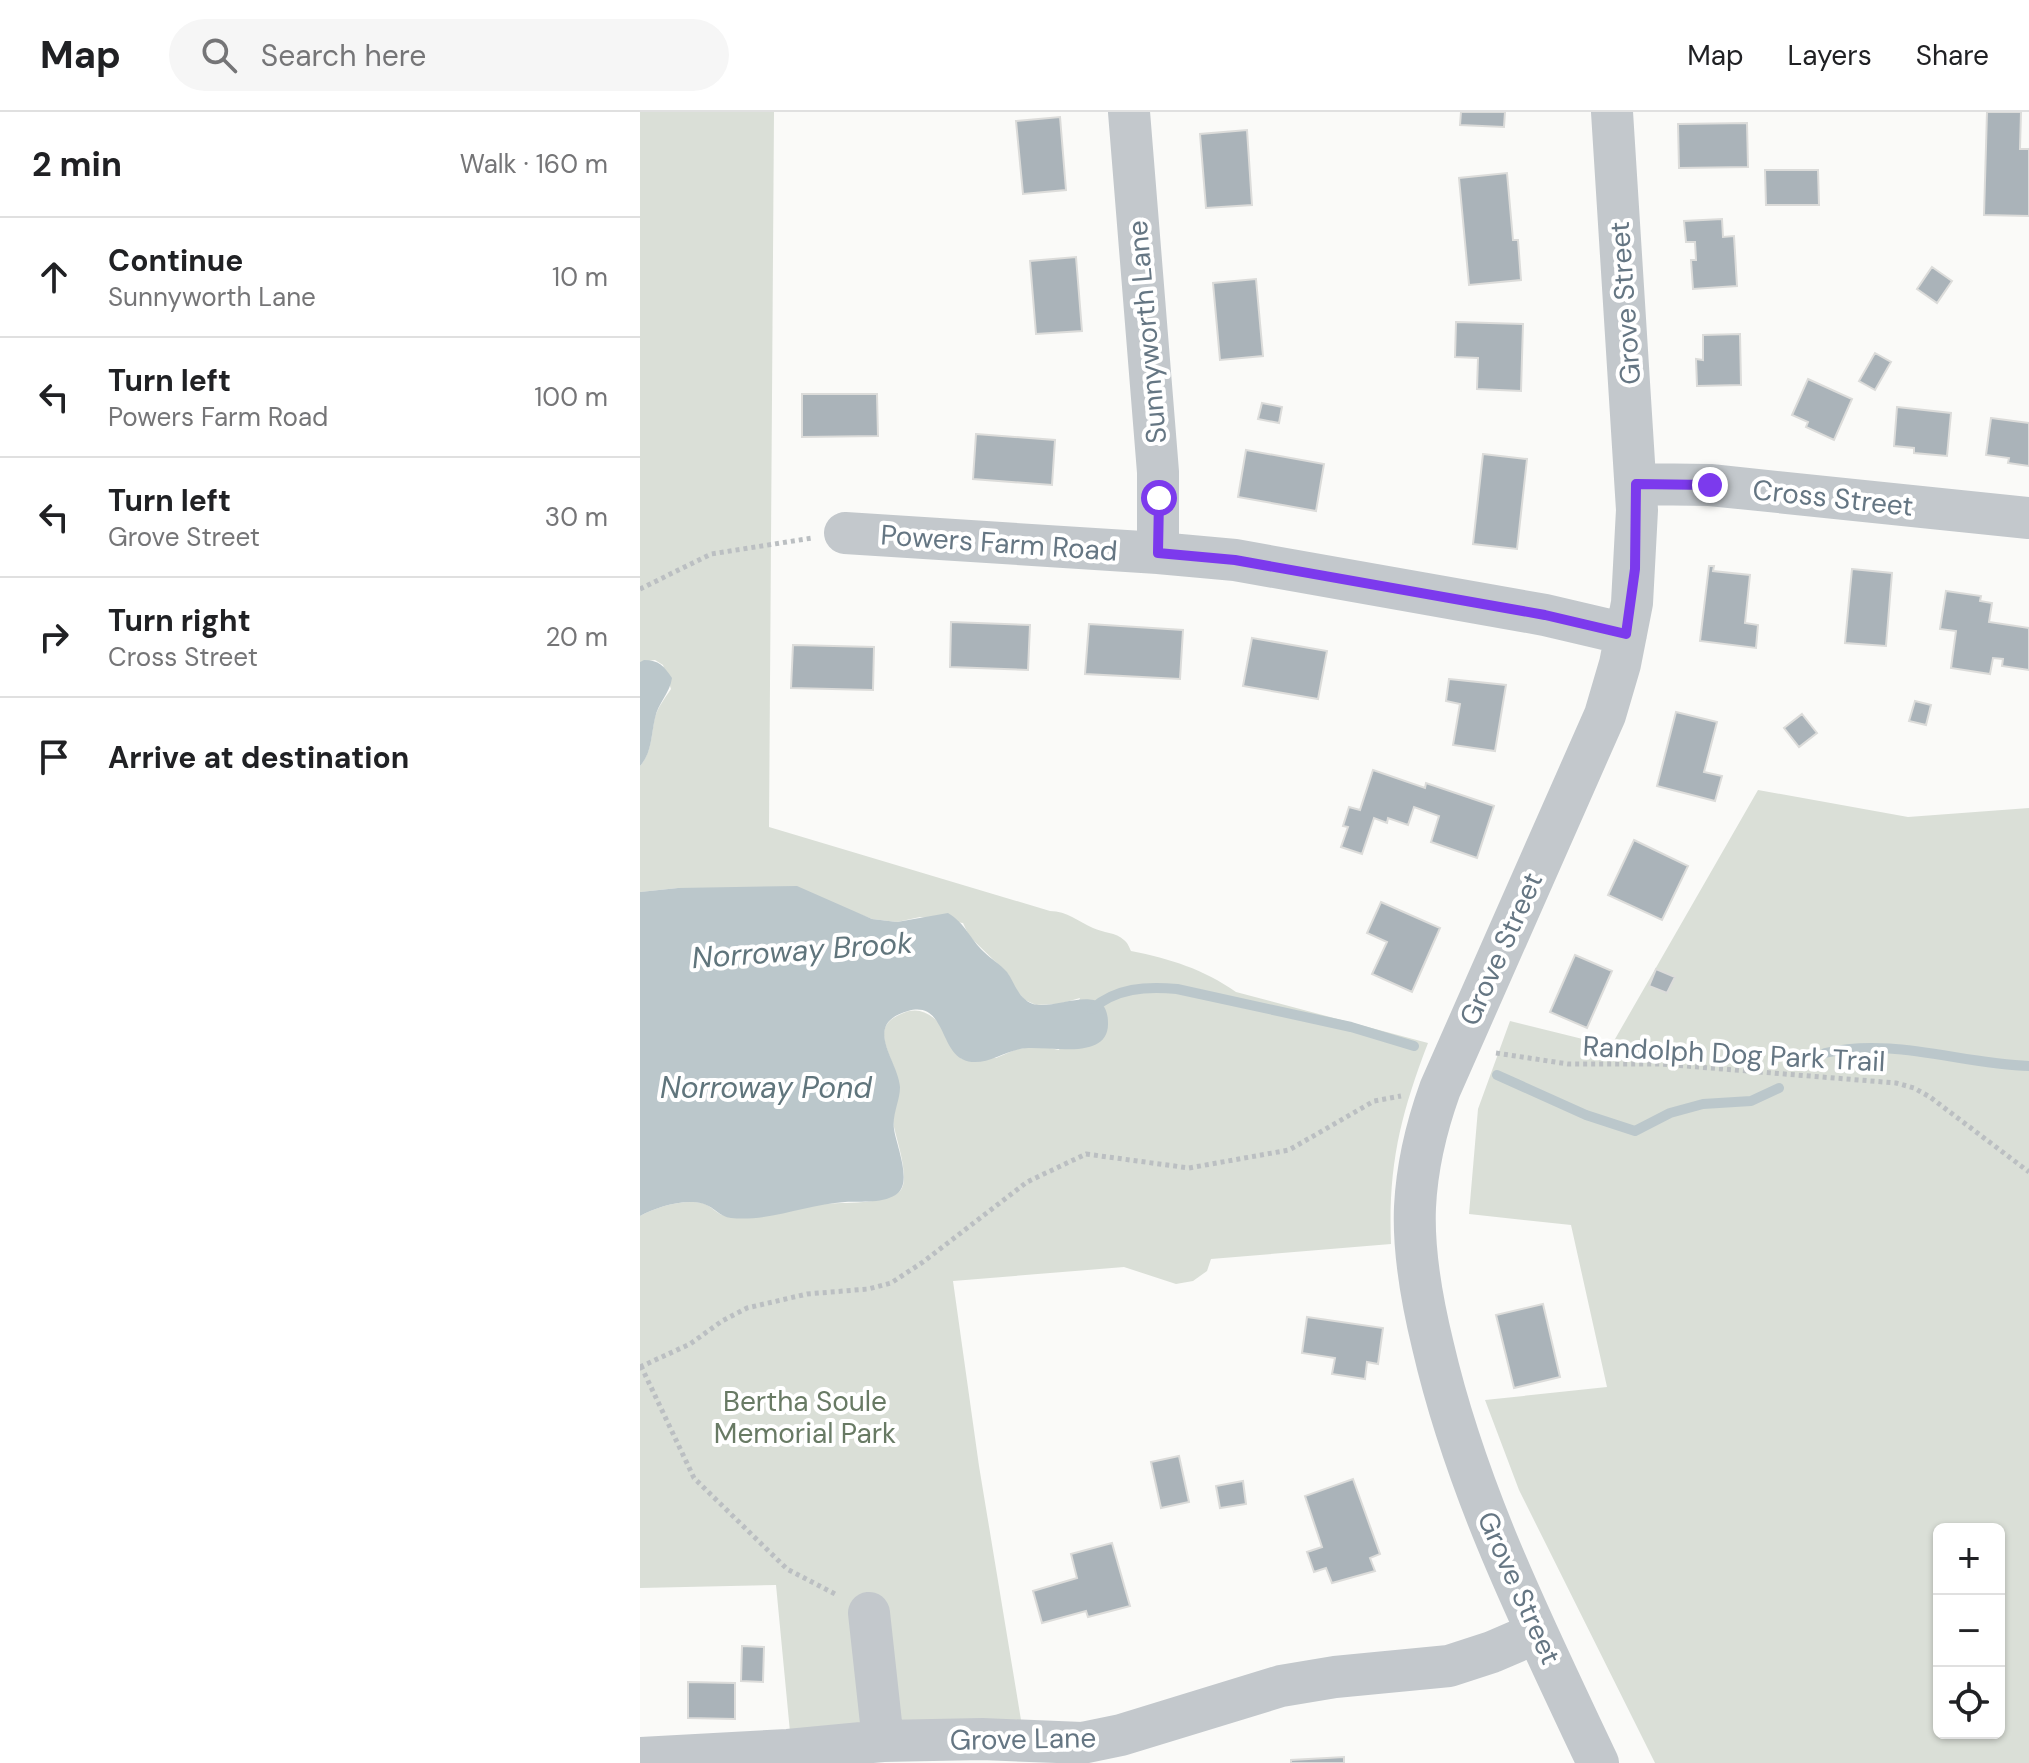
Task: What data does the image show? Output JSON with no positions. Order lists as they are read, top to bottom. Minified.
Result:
{"streets":{"street":["Grove Street","Sunnyworth Lane","Cross Street","Powers Farm Road","Grove Lane"],"path":["Randolph Dog Park Trail"]},"crossings":[["Grove Street","Cross Street"],["Grove Street","Powers Farm Road"],["Grove Street","Randolph Dog Park Trail"],["Grove Street","Grove Lane"],["Sunnyworth Lane","Powers Farm Road"]],"water":["Norroway Brook","Norroway Pond"],"parks":["Bertha Soule Memorial Park"],"page":{"header":"Map","search":"Search here","nav":["Map","Layers","Share"],"heading":["2 min","Walk · 160 m"],"list":[["Continue","Sunnyworth Lane","10 m"],["Turn left","Powers Farm Road","100 m"],["Turn left","Grove Street","30 m"],["Turn right","Cross Street","20 m"],"Arrive at destination"],"map_buttons":["+","−"]}}
